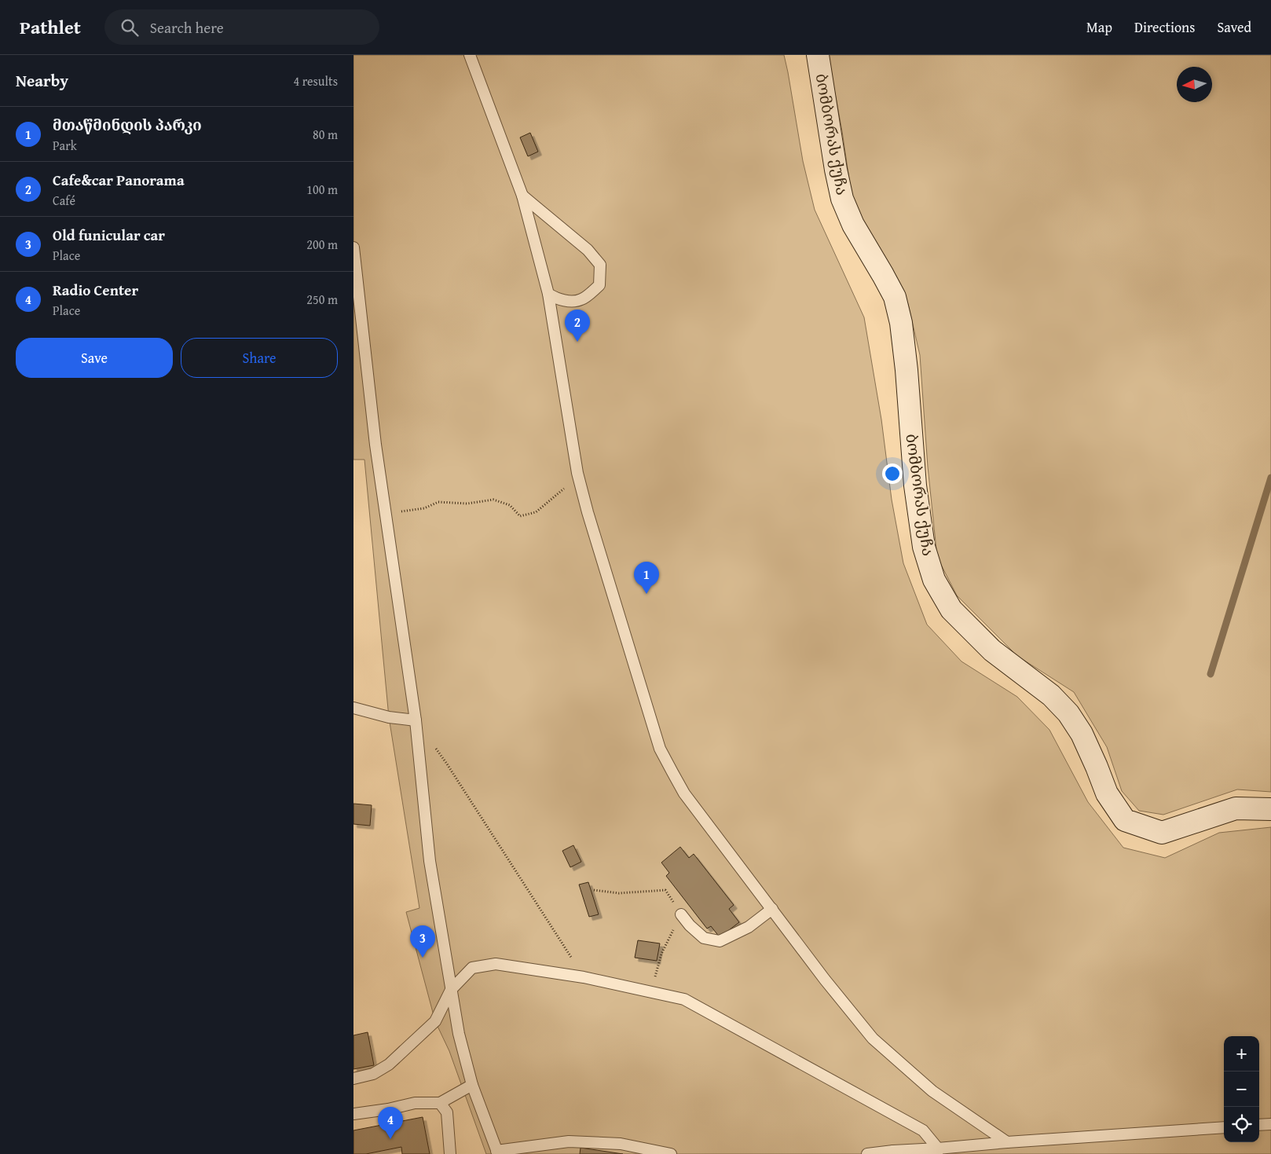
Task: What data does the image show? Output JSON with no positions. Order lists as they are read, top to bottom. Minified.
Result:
{"streets":{"street":["ბომბორას ქუჩა"]},"north":"left","page":{"header":"Pathlet","search":"Search here","nav":["Map","Directions","Saved"],"heading":["Nearby","4 results"],"list":[{"mark":"1","name":"მთაწმინდის პარკი","note":"Park","value":"80 m"},{"mark":"2","name":"Cafe&car Panorama","note":"Café","value":"100 m"},{"mark":"3","name":"Old funicular car","note":"Place","value":"200 m"},{"mark":"4","name":"Radio Center","note":"Place","value":"250 m"}],"pins":["2","1","3","4"],"buttons":["Save","Share"],"map_buttons":["+","−"]}}
